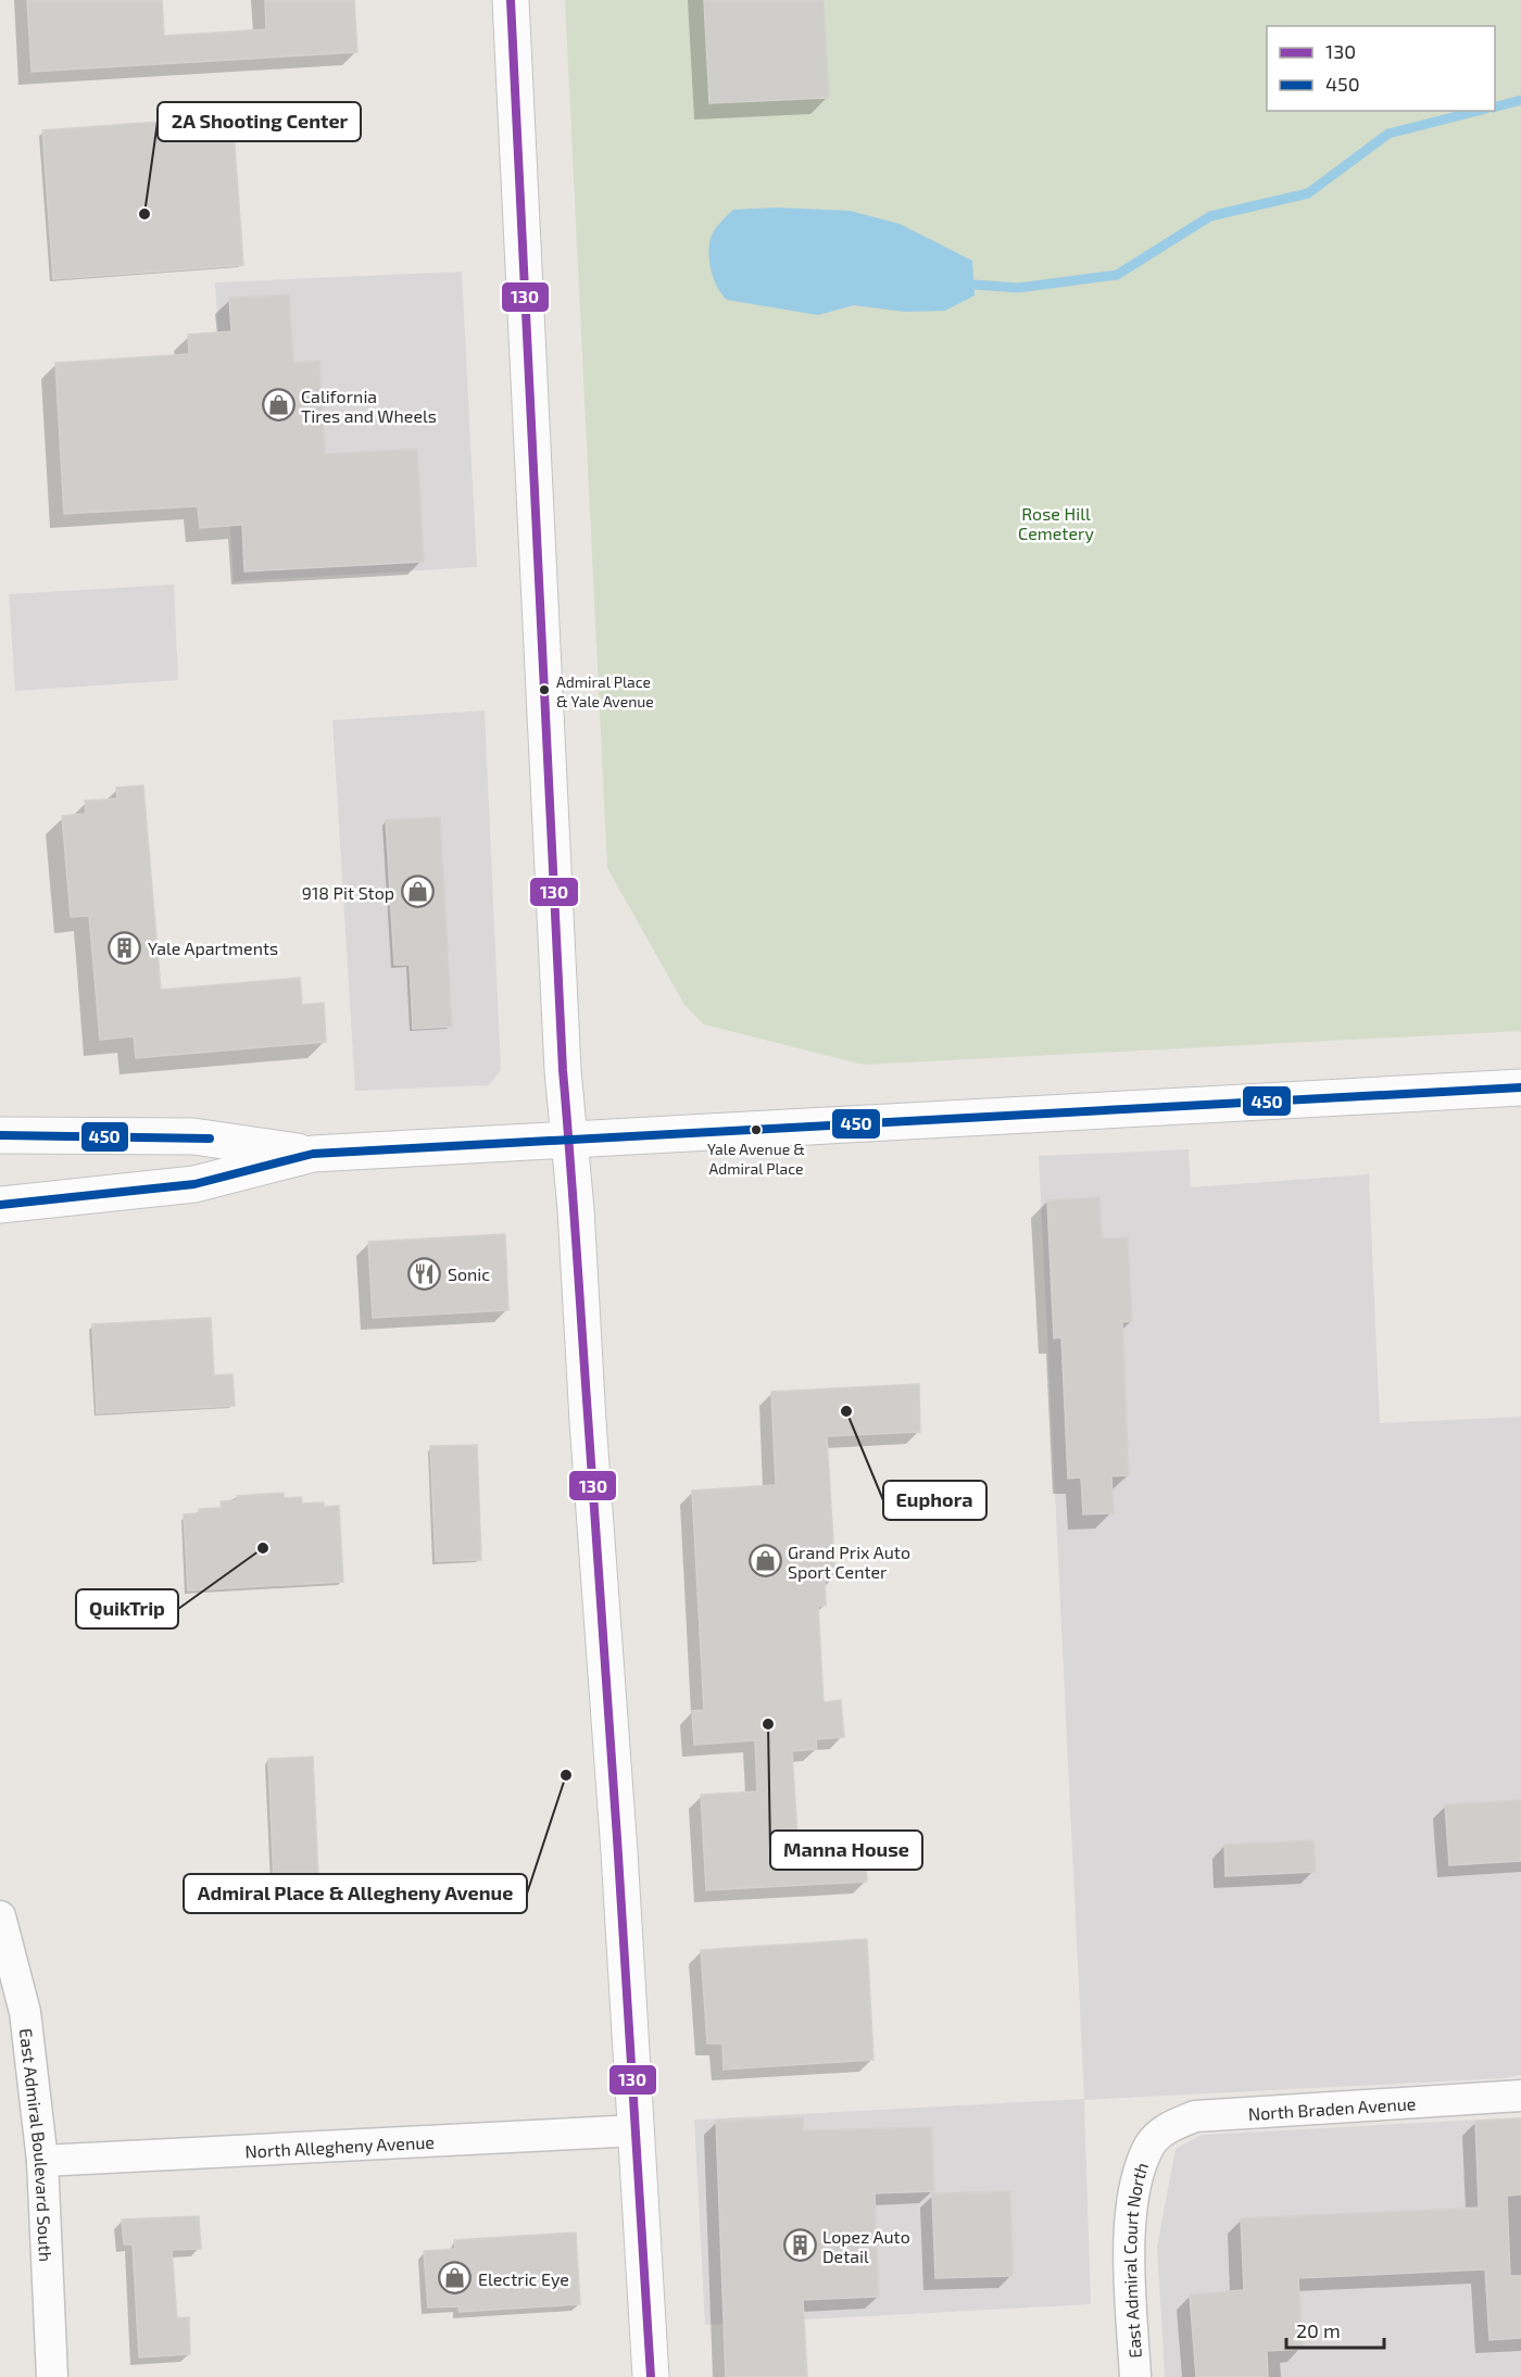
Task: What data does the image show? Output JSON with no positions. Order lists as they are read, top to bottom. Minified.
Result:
{"streets":{"street":["North Braden Avenue","East Admiral Boulevard South","North Allegheny Avenue","East Admiral Court North"]},"crossings":[["North Braden Avenue","East Admiral Court North"],["East Admiral Boulevard South","North Allegheny Avenue"]],"parks":["Rose Hill Cemetery"],"places":{"other":["2A Shooting Center","Admiral Place & Yale Avenue","Yale Avenue & Admiral Place","Euphora","QuikTrip","Manna House","Admiral Place & Allegheny Avenue"],"shop":["California Tires and Wheels","918 Pit Stop","Grand Prix Auto Sport Center","Electric Eye"],"building":["Yale Apartments","Lopez Auto Detail"],"restaurant":["Sonic"]},"lines":["transit line 130","transit line 450"],"legend":["130","450"],"scale_bar":"20 m"}
